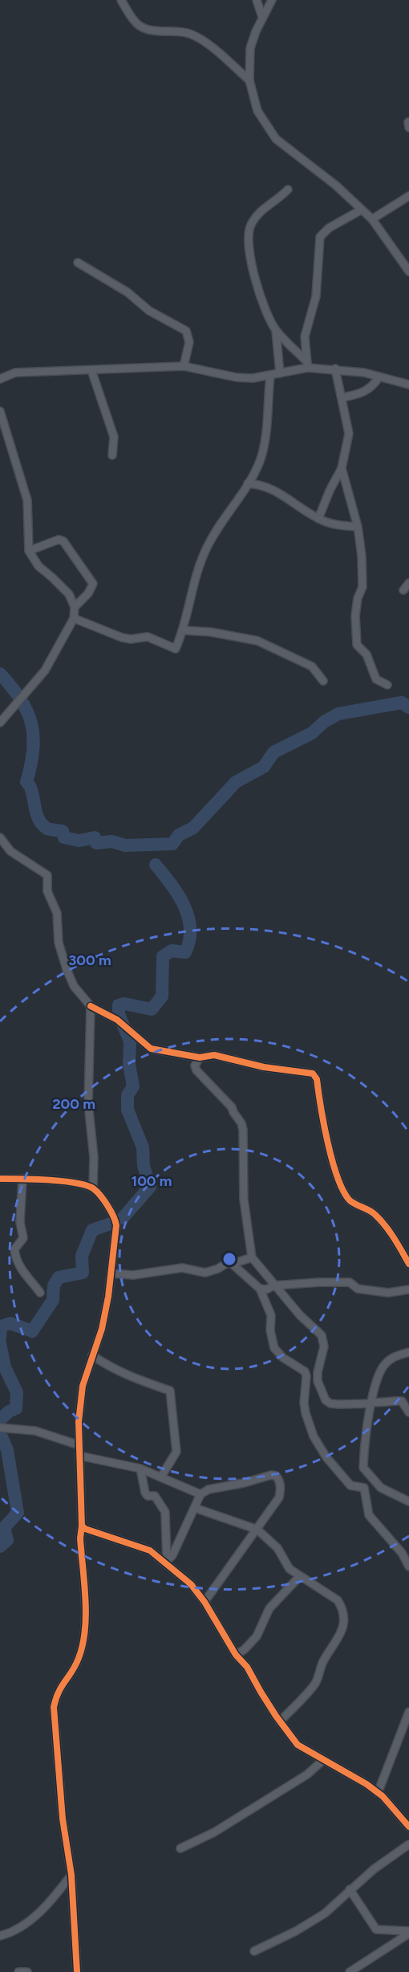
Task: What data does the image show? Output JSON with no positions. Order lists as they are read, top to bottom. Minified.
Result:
{"rings":["300 m","200 m","100 m"]}
